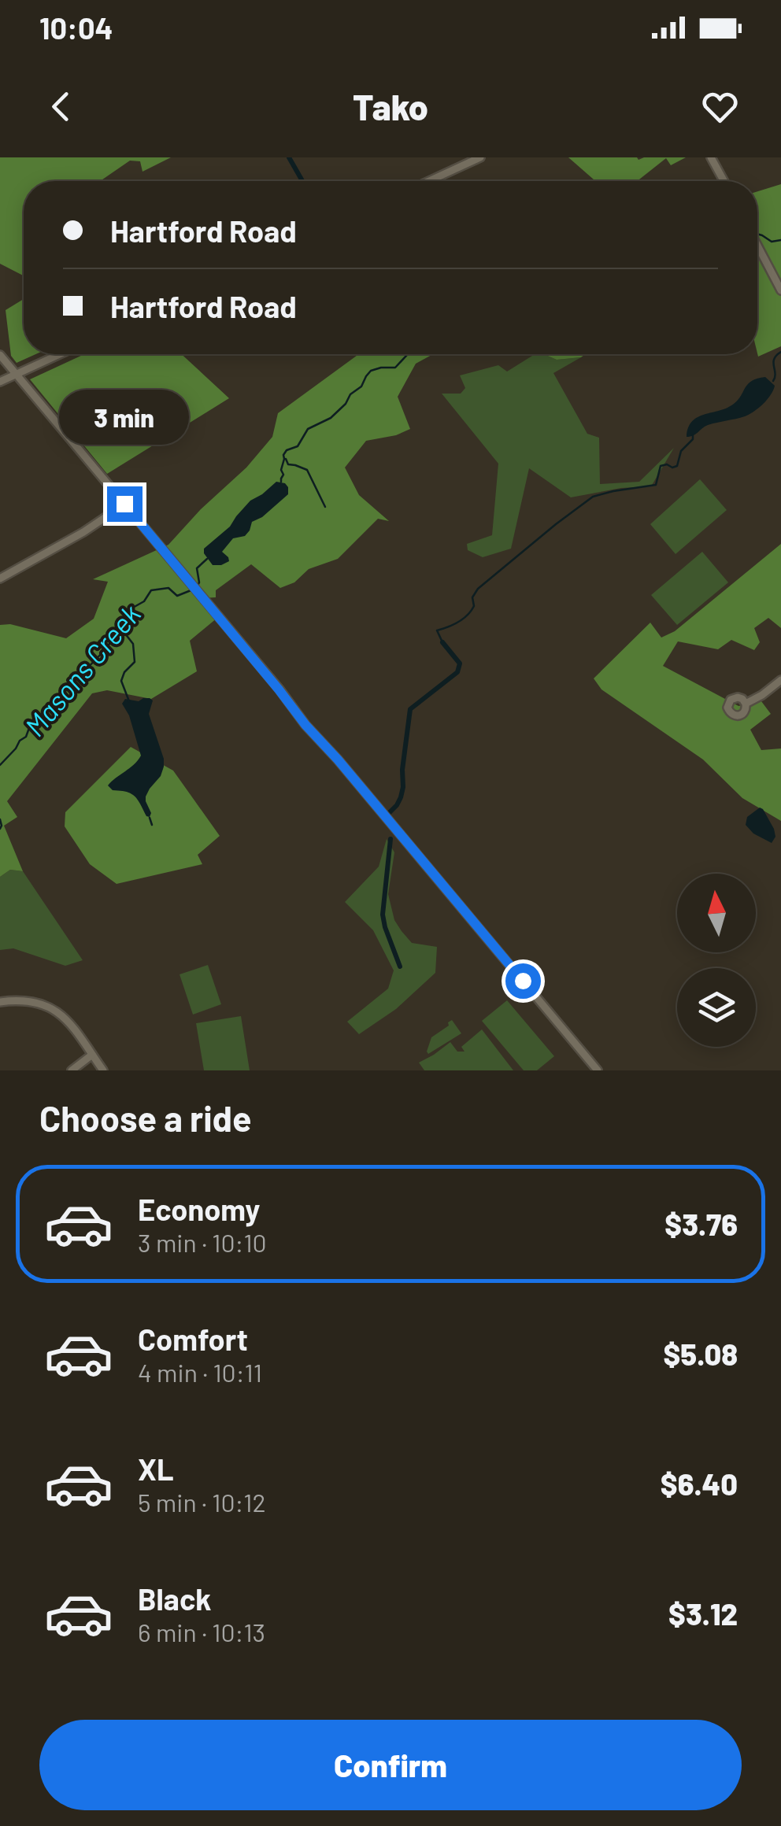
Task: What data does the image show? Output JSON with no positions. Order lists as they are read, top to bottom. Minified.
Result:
{"water":["Masons Creek"],"north":"top","page":{"status":"10:04","header":"Tako","banner":["Hartford Road","Hartford Road"],"bubble":"3 min","heading":"Choose a ride","list":[{"name":"Economy","note":"3 min · 10:10","value":"$3.76"},{"name":"Comfort","note":"4 min · 10:11","value":"$5.08"},{"name":"XL","note":"5 min · 10:12","value":"$6.40"},{"name":"Black","note":"6 min · 10:13","value":"$3.12"}],"buttons":"Confirm"}}
